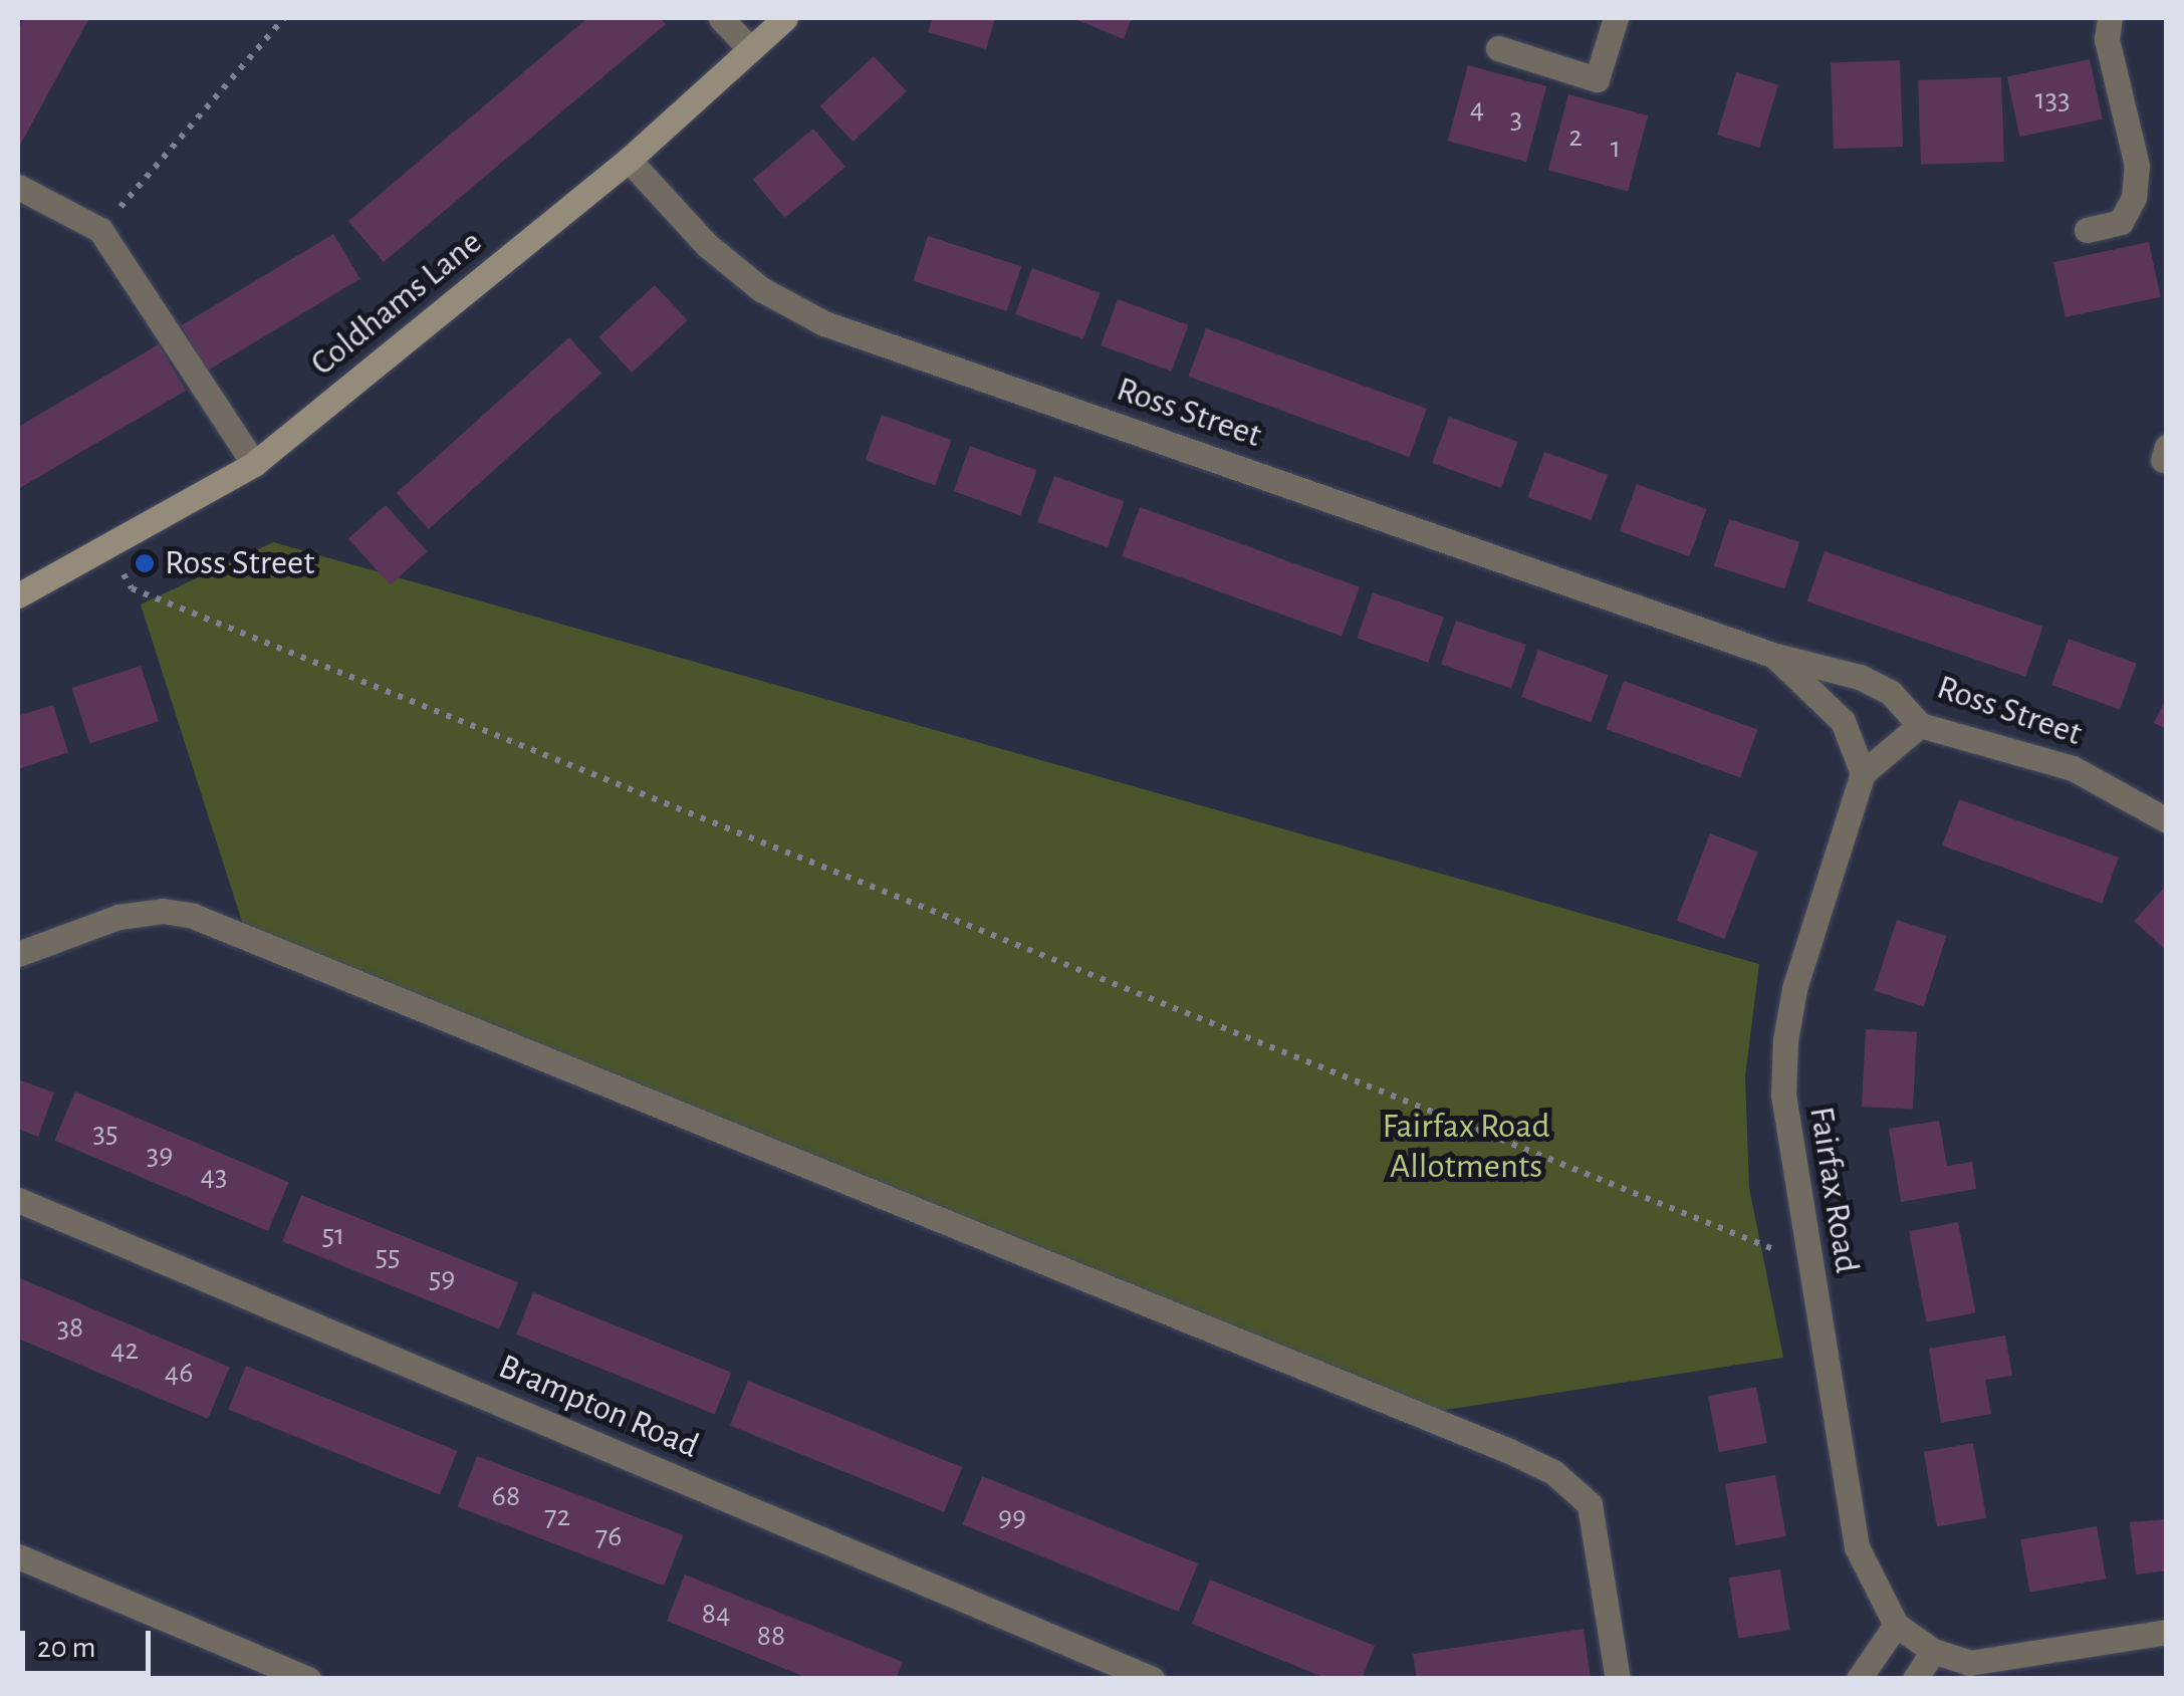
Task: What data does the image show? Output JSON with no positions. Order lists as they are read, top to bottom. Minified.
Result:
{"streets":{"street":["Coldhams Lane","Ross Street","Fairfax Road","Brampton Road"]},"crossings":[["Coldhams Lane","Ross Street"],["Ross Street","Fairfax Road"]],"parks":["Fairfax Road Allotments"],"places":["Ross Street"],"house_numbers":["133","4","3","2","1","35","39","43","51","55","59","38","42","46","68","72","99","76","84","88"],"scale_bar":"20 m"}
